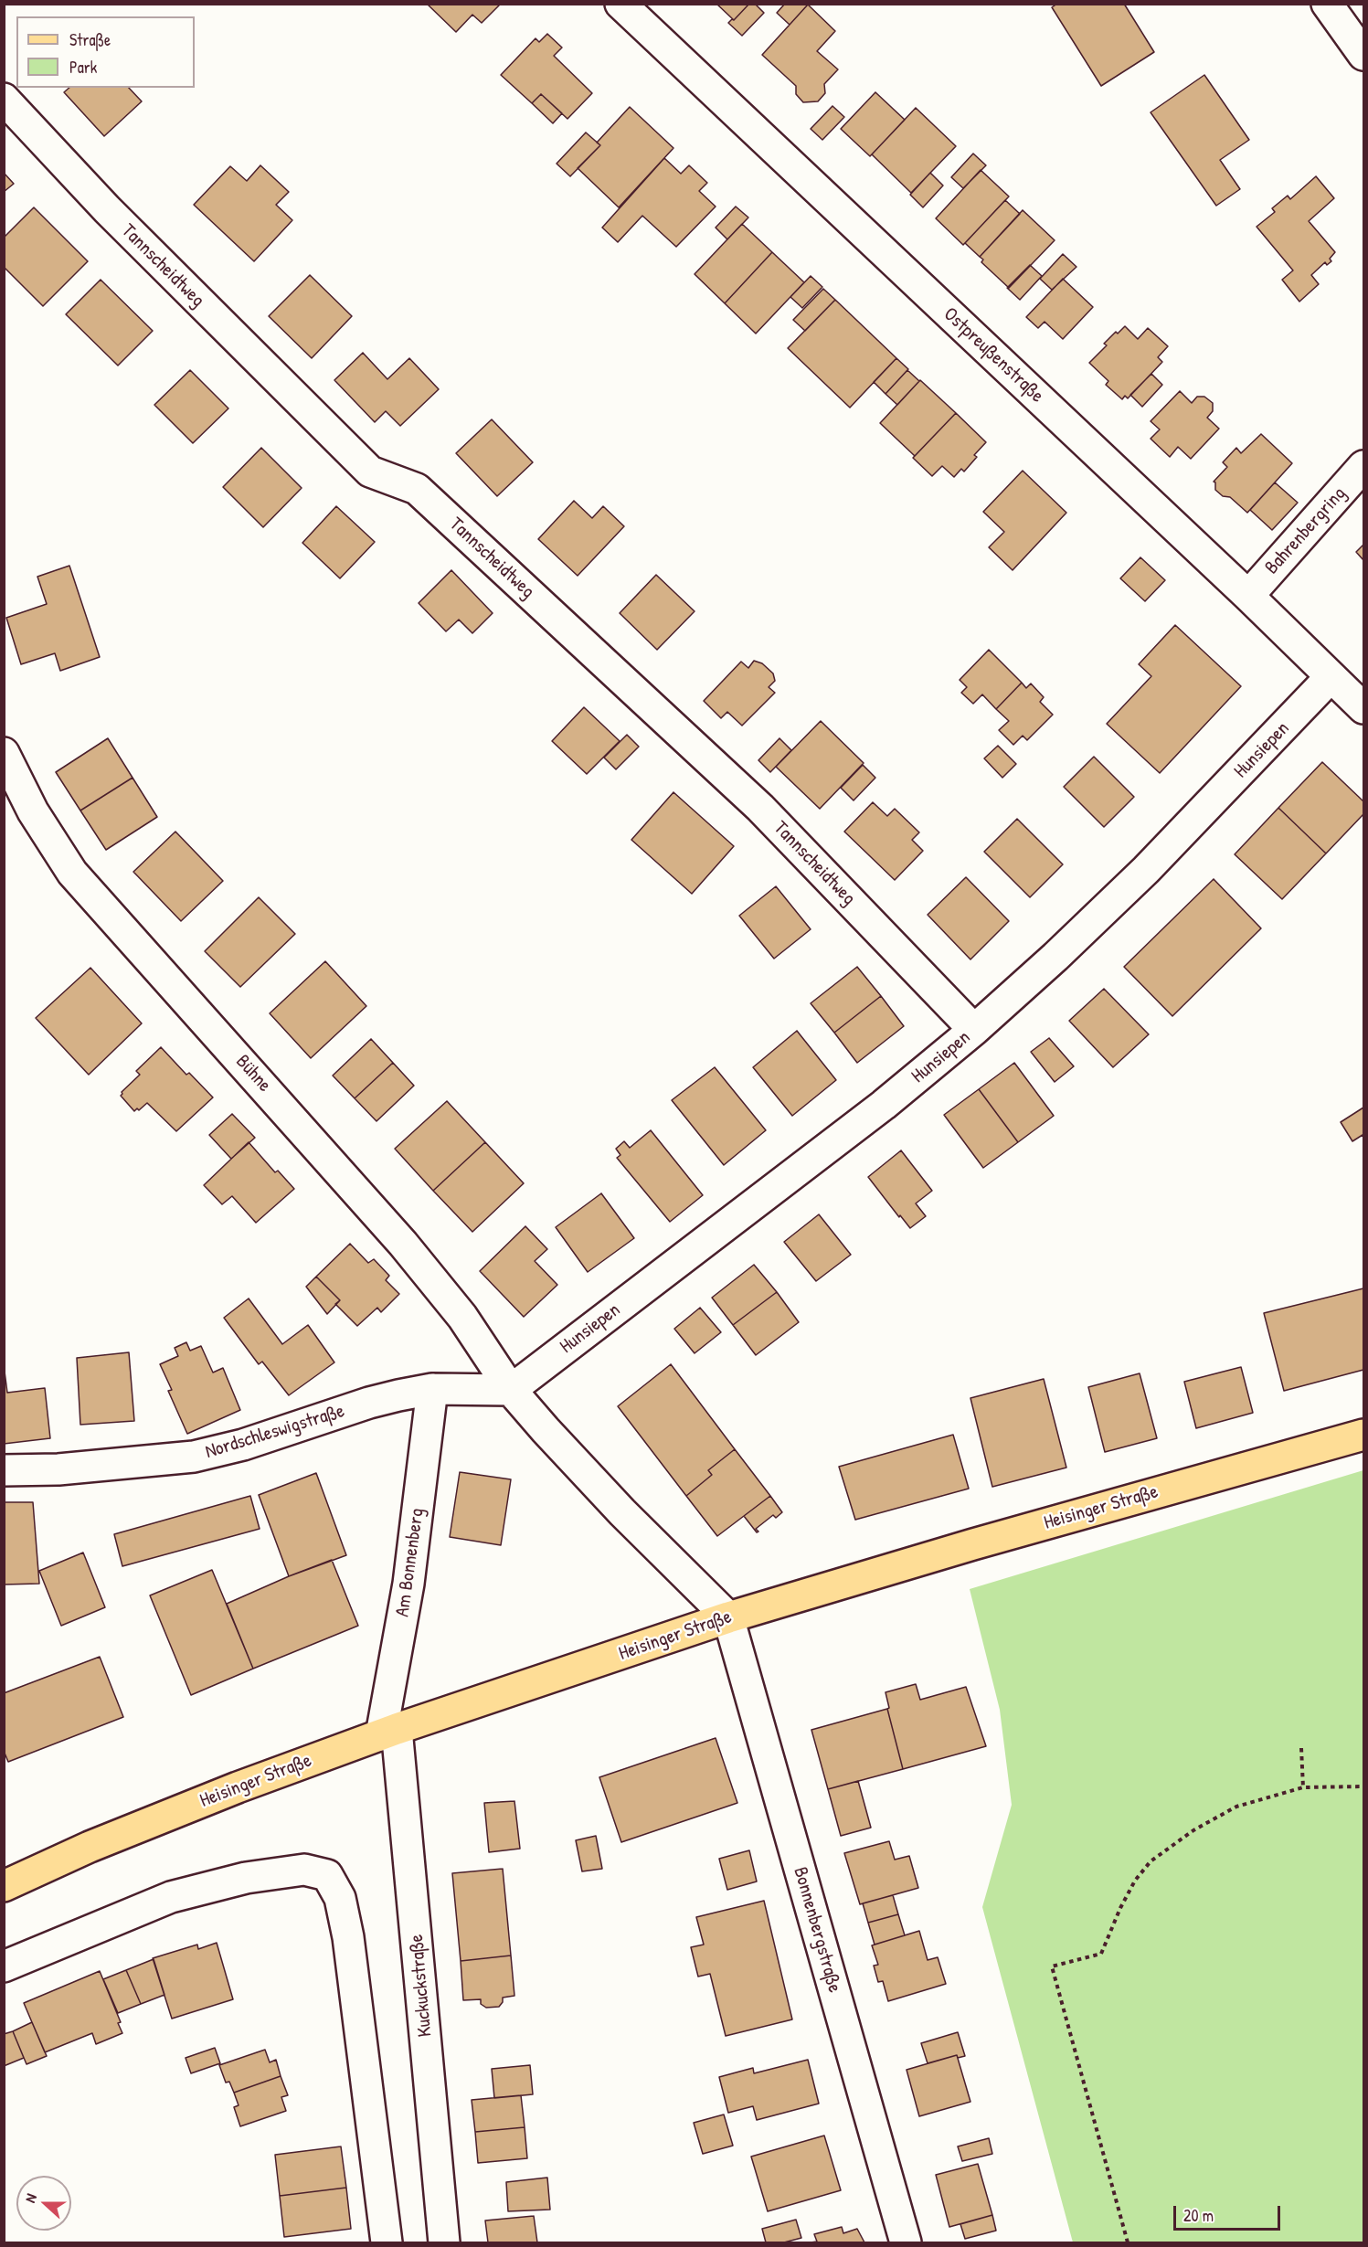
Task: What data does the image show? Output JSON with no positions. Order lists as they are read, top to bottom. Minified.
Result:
{"streets":{"main road":["Heisinger Straße"],"street":["Tannscheidtweg","Ostpreußenstraße","Bahrenbergring","Hunsiepen","Bühne","Nordschleswigstraße","Am Bonnenberg","Bonnenbergstraße","Kuckuckstraße"]},"crossings":[["Tannscheidtweg","Hunsiepen"],["Ostpreußenstraße","Bahrenbergring"],["Ostpreußenstraße","Hunsiepen"],["Hunsiepen","Bühne"],["Hunsiepen","Nordschleswigstraße"],["Bühne","Nordschleswigstraße"],["Nordschleswigstraße","Am Bonnenberg"],["Heisinger Straße","Am Bonnenberg"],["Heisinger Straße","Bonnenbergstraße"],["Heisinger Straße","Kuckuckstraße"],["Am Bonnenberg","Kuckuckstraße"]],"legend":["Straße","Park"],"scale_bar":"20 m","north":"left"}
